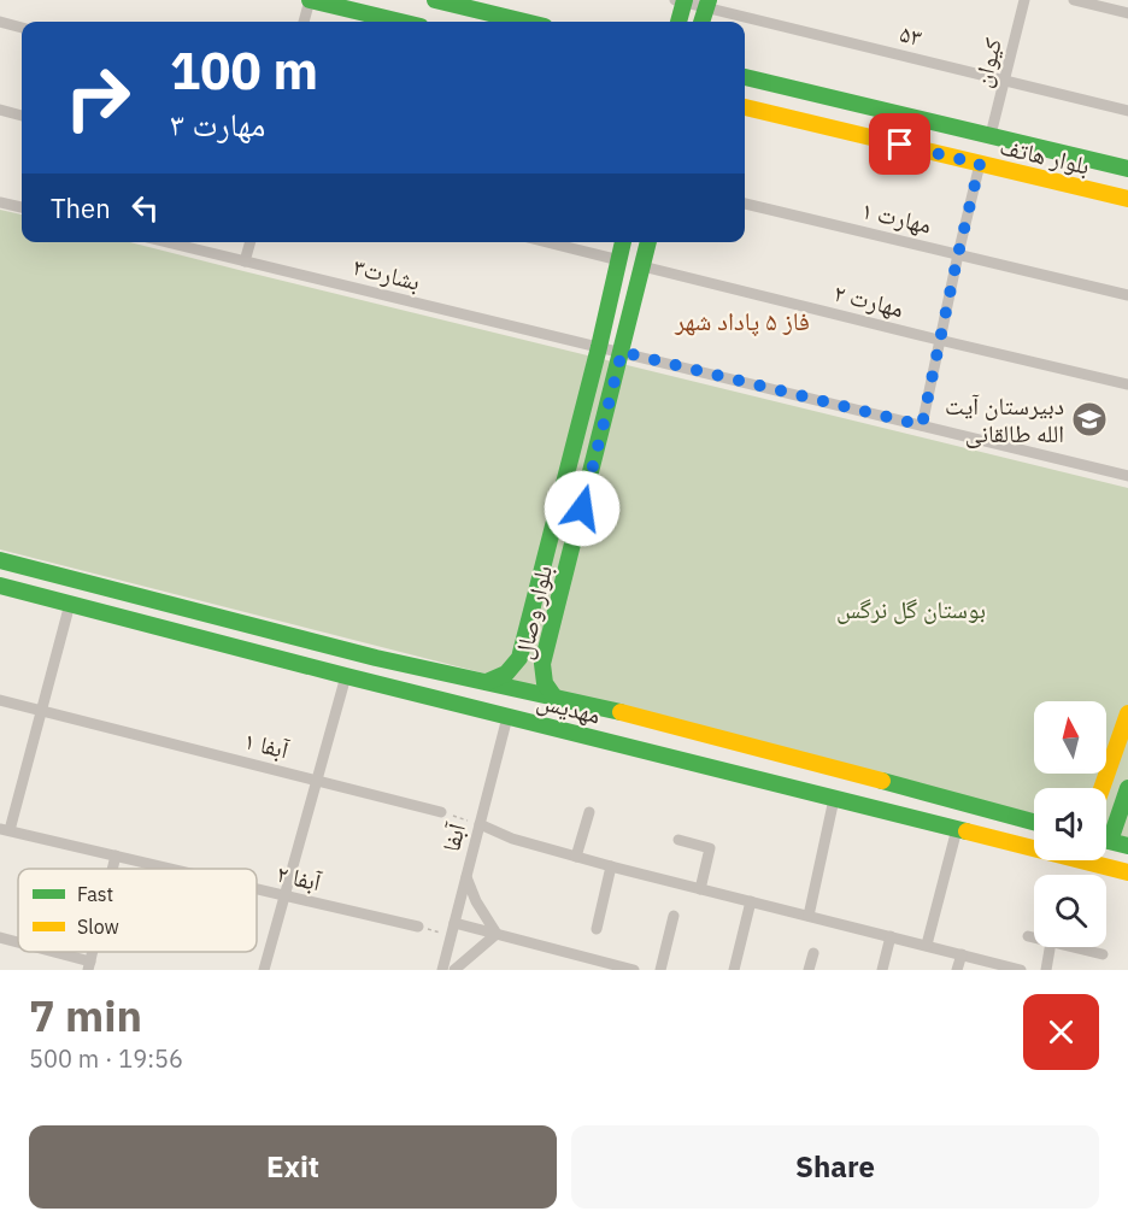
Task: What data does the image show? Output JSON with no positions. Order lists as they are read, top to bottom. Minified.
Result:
{"streets":{"street":["۵۳","کیوان","بلوار هاتف","مهارت ۱","بشارت۳","مهارت ۲","بلوار وصال","مهدیس","آبفا ۱","آبفا","آبفا ۲"]},"crossings":[["۵۳","کیوان"],["کیوان","بلوار هاتف"],["بشارت۳","بلوار وصال"],["مهارت ۲","بلوار وصال"],["بلوار وصال","مهدیس"],["مهدیس","آبفا"]],"districts":["فاز ۵ پاداد شهر"],"parks":["بوستان گل نرگس"],"places":{"school or university":["دبیرستان آیت الله طالقانی"]},"legend":["Fast","Slow"],"north":"top","page":{"turn":["100 m","مهارت ۳"],"then":"Then","heading":["7 min","500 m · 19:56"],"buttons":["Exit","Share"]}}
